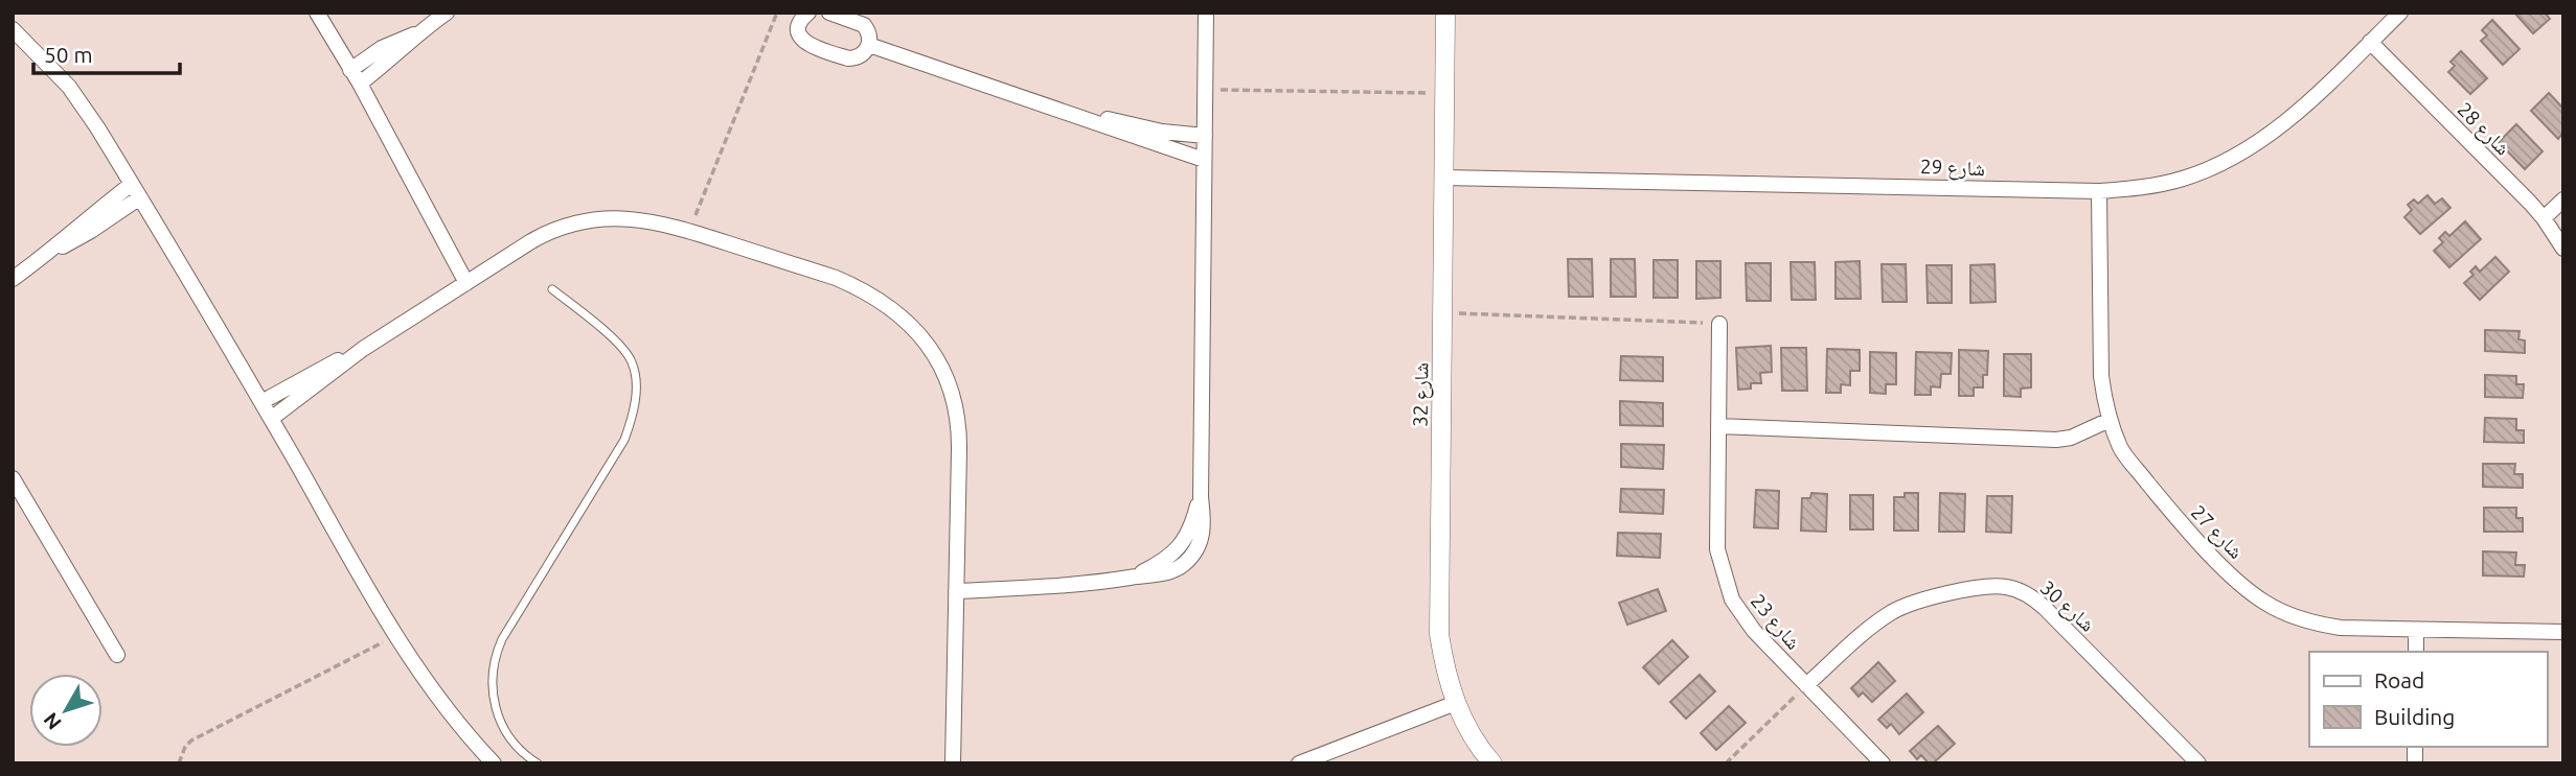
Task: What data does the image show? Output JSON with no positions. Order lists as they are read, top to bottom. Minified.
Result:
{"streets":{"street":["شارع 28","شارع 29","شارع 32","شارع 27","شارع 30","شارع 23"]},"crossings":[["شارع 28","شارع 29"],["شارع 29","شارع 32"],["شارع 29","شارع 27"],["شارع 30","شارع 23"]],"legend":["Road","Building"],"scale_bar":"50 m","north":"bottom left"}
